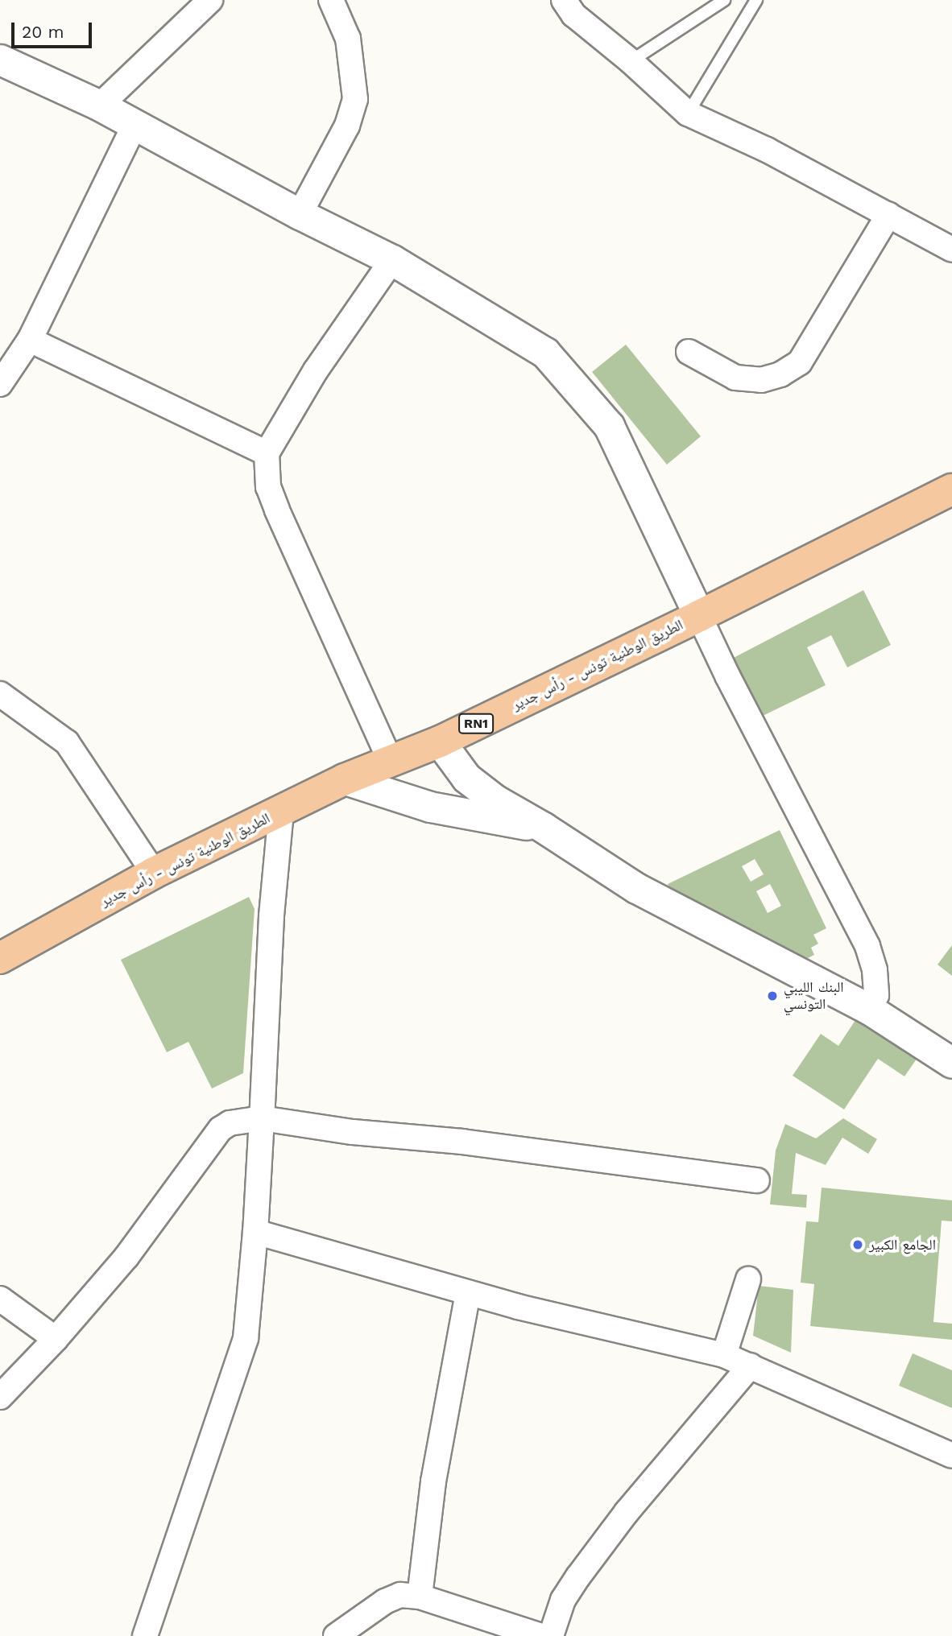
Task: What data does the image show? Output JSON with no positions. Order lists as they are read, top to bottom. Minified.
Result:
{"streets":{"main road":["الطريق الوطنية تونس - رأس جدير","RN1"]},"places":["البنك الليبي التونسي","الجامع الكبير"],"scale_bar":"20 m"}
